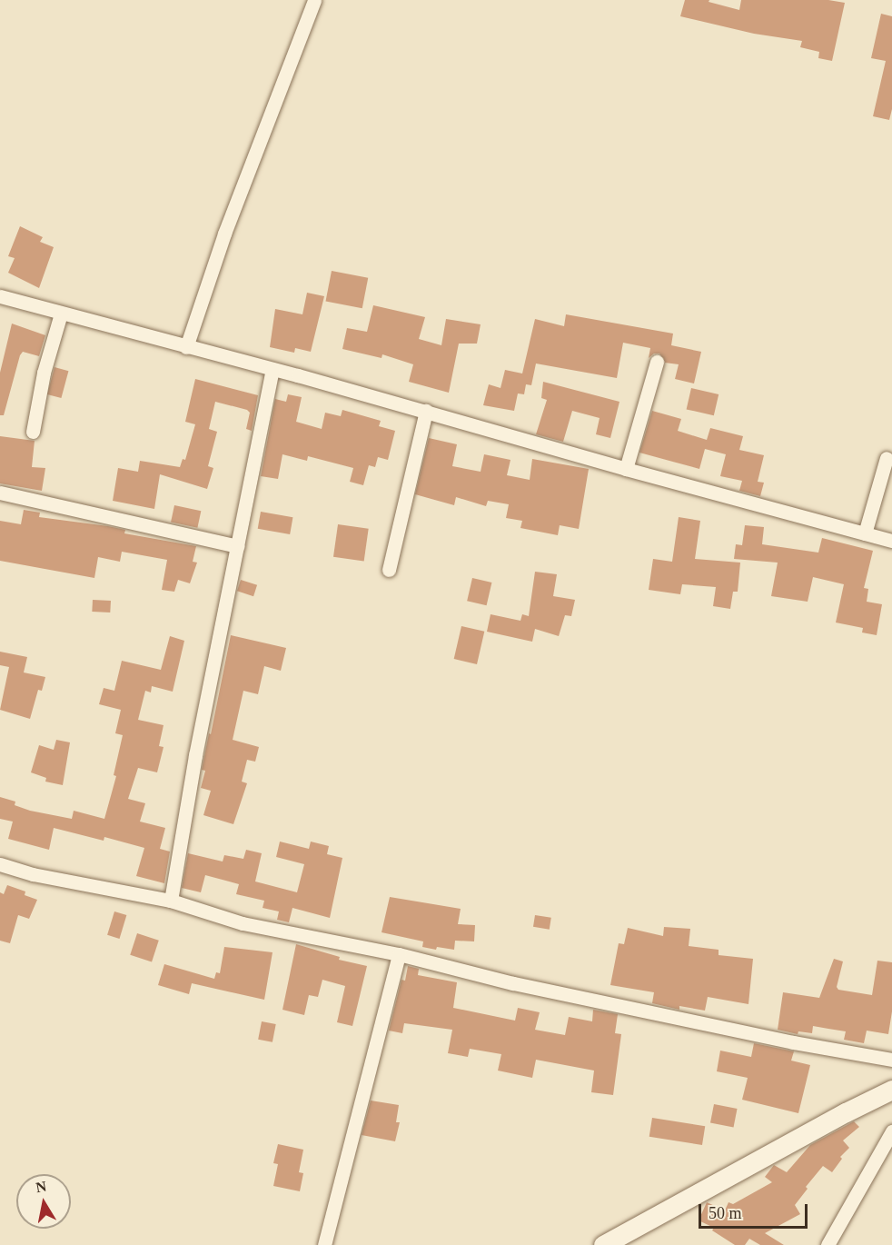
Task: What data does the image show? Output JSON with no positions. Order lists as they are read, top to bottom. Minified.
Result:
{"scale_bar":"50 m","north":"top"}
